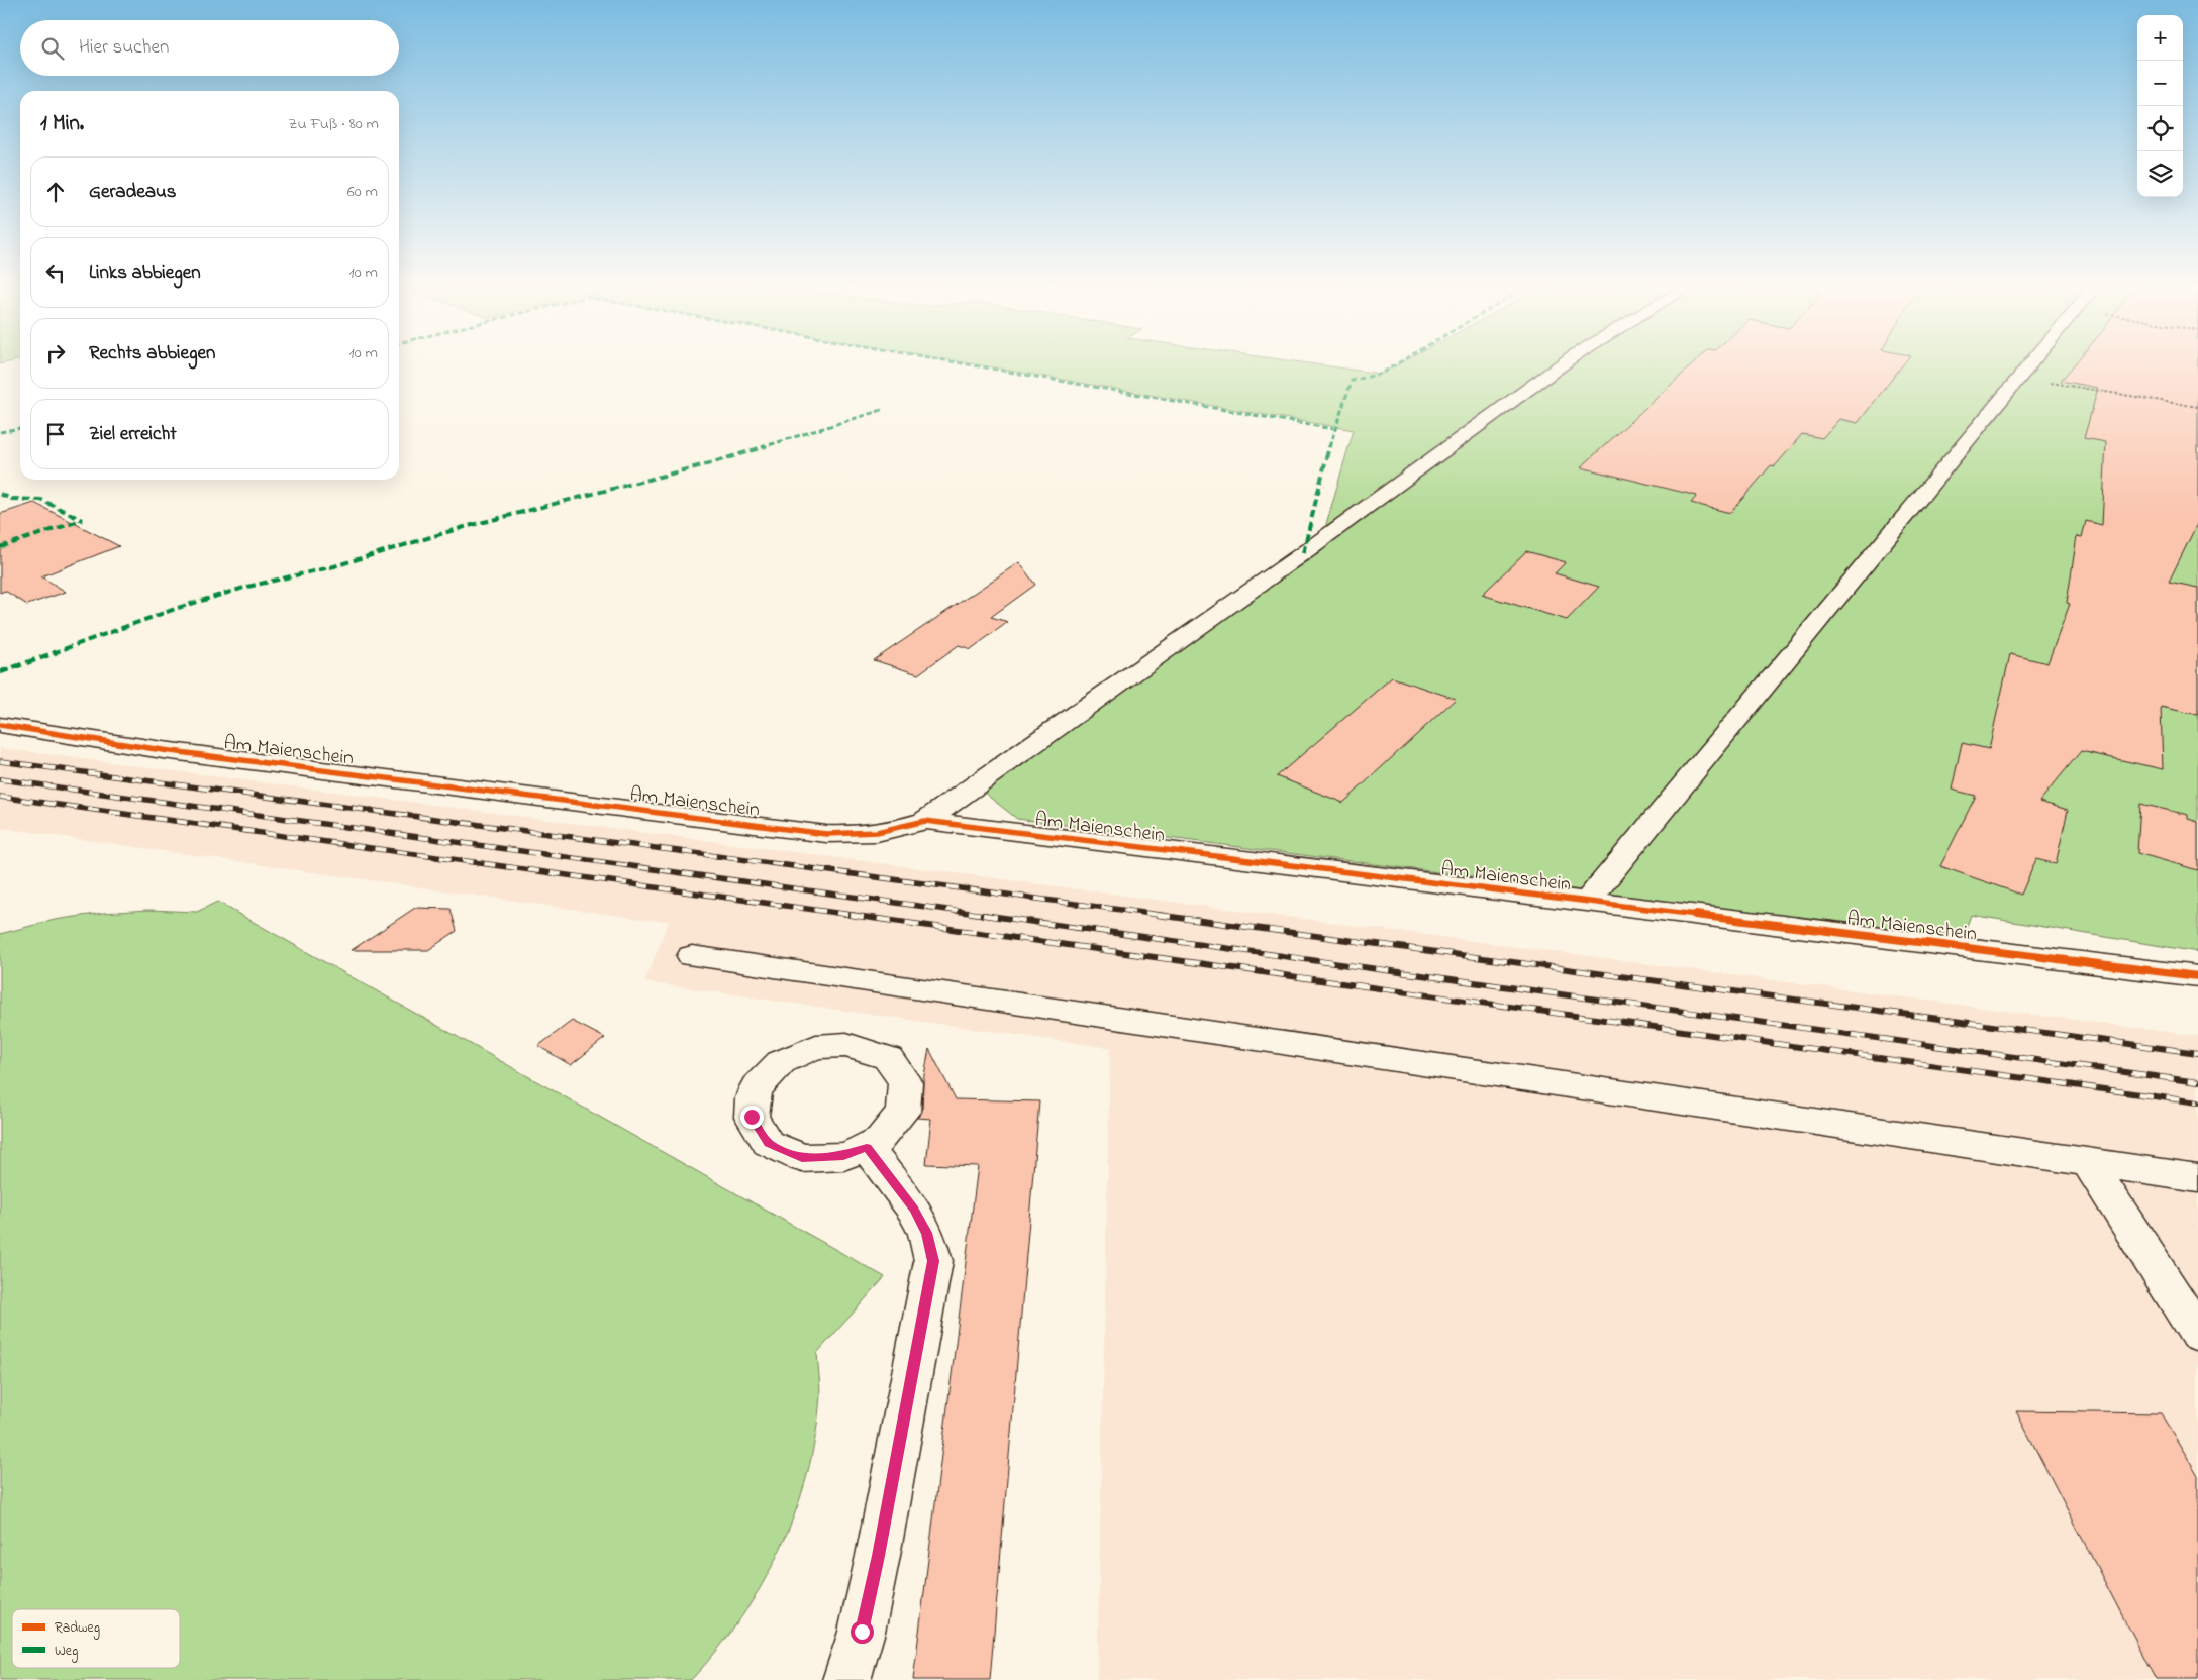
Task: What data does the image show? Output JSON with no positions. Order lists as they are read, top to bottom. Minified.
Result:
{"streets":{"lane":["Am Maienschein"]},"legend":["Radweg","Weg"],"page":{"map_buttons":["+","−"],"search":"Hier suchen","heading":["1 Min.","Zu Fuß · 80 m"],"list":[["Geradeaus","60 m"],["Links abbiegen","10 m"],["Rechts abbiegen","10 m"],"Ziel erreicht"]}}
